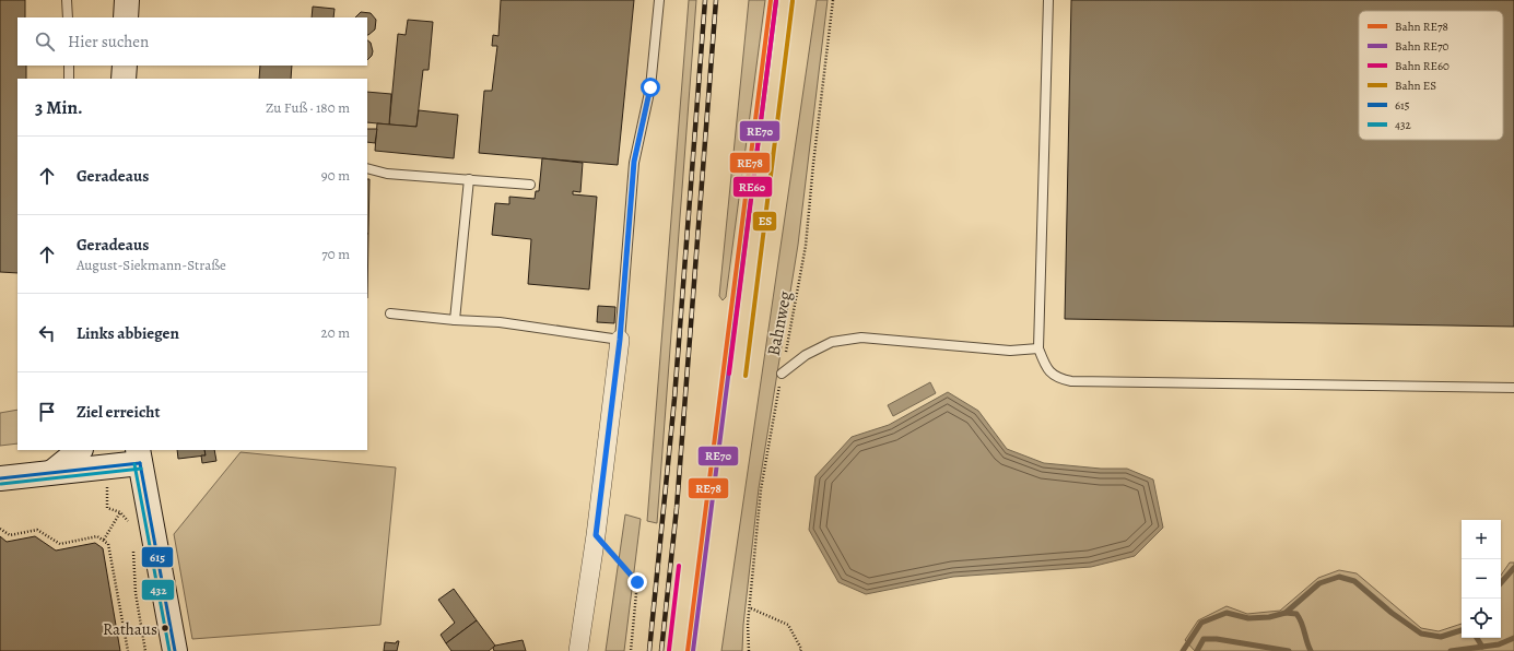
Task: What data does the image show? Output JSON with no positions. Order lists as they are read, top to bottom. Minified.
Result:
{"streets":{"path":["Bahnweg"]},"places":["Rathaus"],"lines":["rail line RE78","rail line RE60","rail line RE70","rail line ES","transit line 615","transit line 432"],"legend":["Bahn RE78","Bahn RE70","Bahn RE60","Bahn ES","615","432"],"page":{"search":"Hier suchen","heading":["3 Min.","Zu Fuß · 180 m"],"list":[["Geradeaus","90 m"],["Geradeaus","August-Siekmann-Straße","70 m"],["Links abbiegen","20 m"],"Ziel erreicht"],"map_buttons":["+","−"]}}
